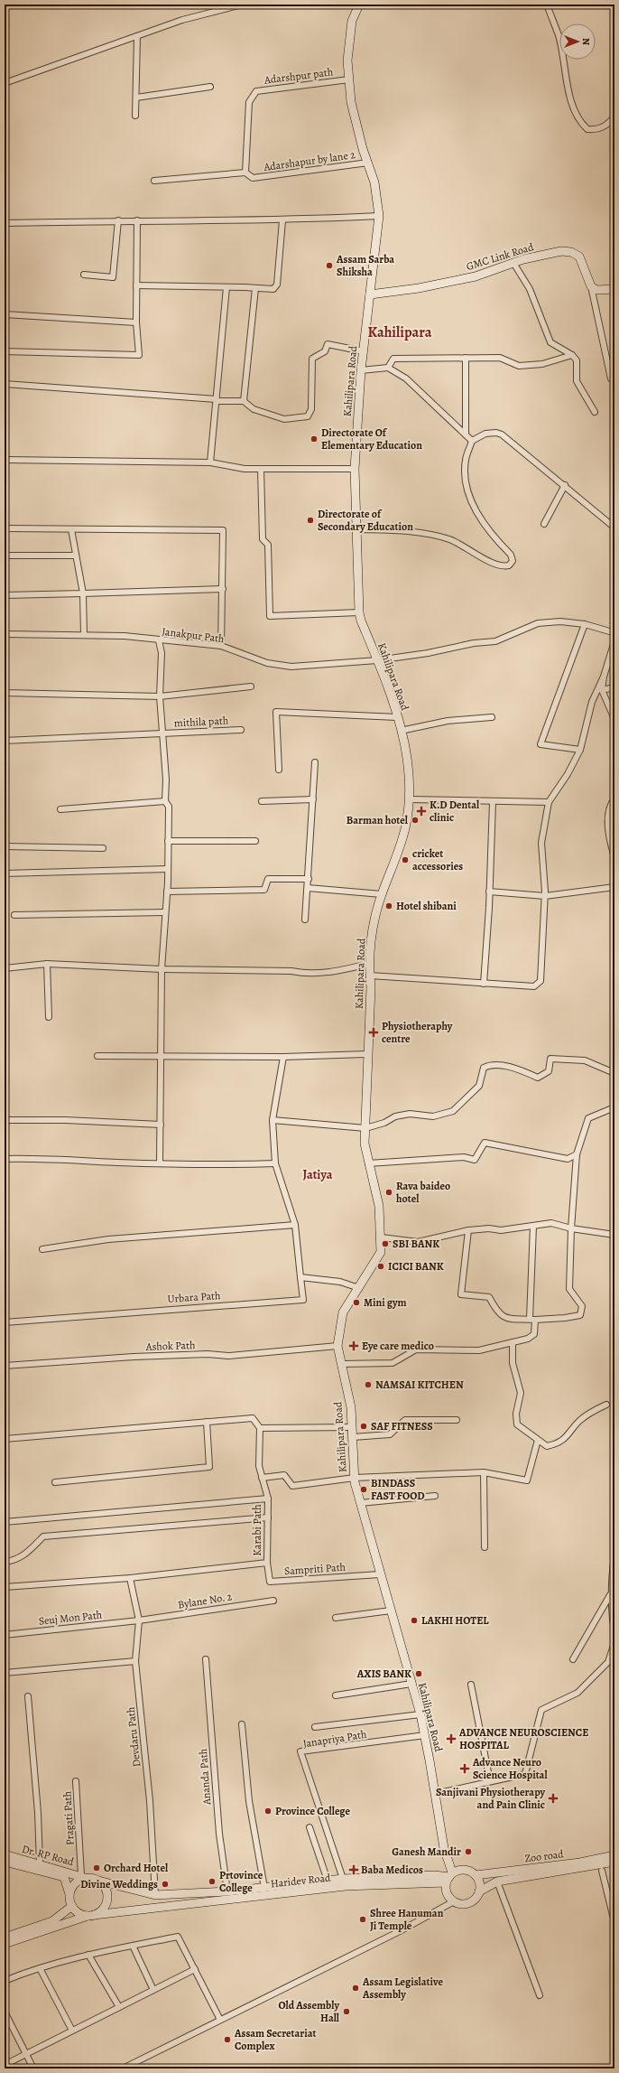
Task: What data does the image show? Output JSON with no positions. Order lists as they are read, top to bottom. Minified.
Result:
{"streets":{"main road":["GMC Link Road","Kahilipara Road","Dr. RP Road","Zoo road","Haridev Road"],"street":["Adarshpur path","Adarshapur by lane 2","Janakpur Path","mithila path","Urbara Path","Ashok Path","Karabi Path","Sampriti Path","Bylane No. 2","Seuj Mon Path","Devdaru Path","Janapriya Path","Ananda Path","Pragati Path"]},"crossings":[["Adarshpur path","Adarshapur by lane 2"],["Adarshpur path","Kahilipara Road"],["Adarshapur by lane 2","Kahilipara Road"],["GMC Link Road","Kahilipara Road"],["Kahilipara Road","Janakpur Path"],["Kahilipara Road","Ashok Path"],["Kahilipara Road","Sampriti Path"],["Kahilipara Road","Janapriya Path"],["Kahilipara Road","Zoo road"],["Kahilipara Road","Haridev Road"],["Karabi Path","Sampriti Path"],["Karabi Path","Devdaru Path"],["Bylane No. 2","Seuj Mon Path"],["Bylane No. 2","Devdaru Path"],["Seuj Mon Path","Devdaru Path"],["Devdaru Path","Haridev Road"],["Janapriya Path","Haridev Road"],["Ananda Path","Haridev Road"],["Pragati Path","Dr. RP Road"],["Pragati Path","Haridev Road"],["Dr. RP Road","Haridev Road"],["Zoo road","Haridev Road"]],"districts":["Kahilipara","Jatiya"],"places":{"other":["Assam Sarba Shiksha","Directorate Of Elementary Education","Directorate of Secondary Education","Barman hotel","cricket accessories","Hotel shibani","Rava baideo hotel","SBI BANK","ICICI BANK","Mini gym","NAMSAI KITCHEN","SAF FITNESS","BINDASS FAST FOOD","LAKHI HOTEL","AXIS BANK","Province College","Ganesh Mandir","Orchard Hotel","Prtovince College","Divine Weddings","Shree Hanuman Ji Temple","Assam Legislative Assembly","Old Assembly Hall","Assam Secretariat Complex"],"health":["K.D Dental clinic","Physiotheraphy centre","Eye care medico","ADVANCE NEUROSCIENCE HOSPITAL","Advance Neuro Science Hospital","Sanjivani Physiotherapy and Pain Clinic","Baba Medicos"]},"north":"right"}
